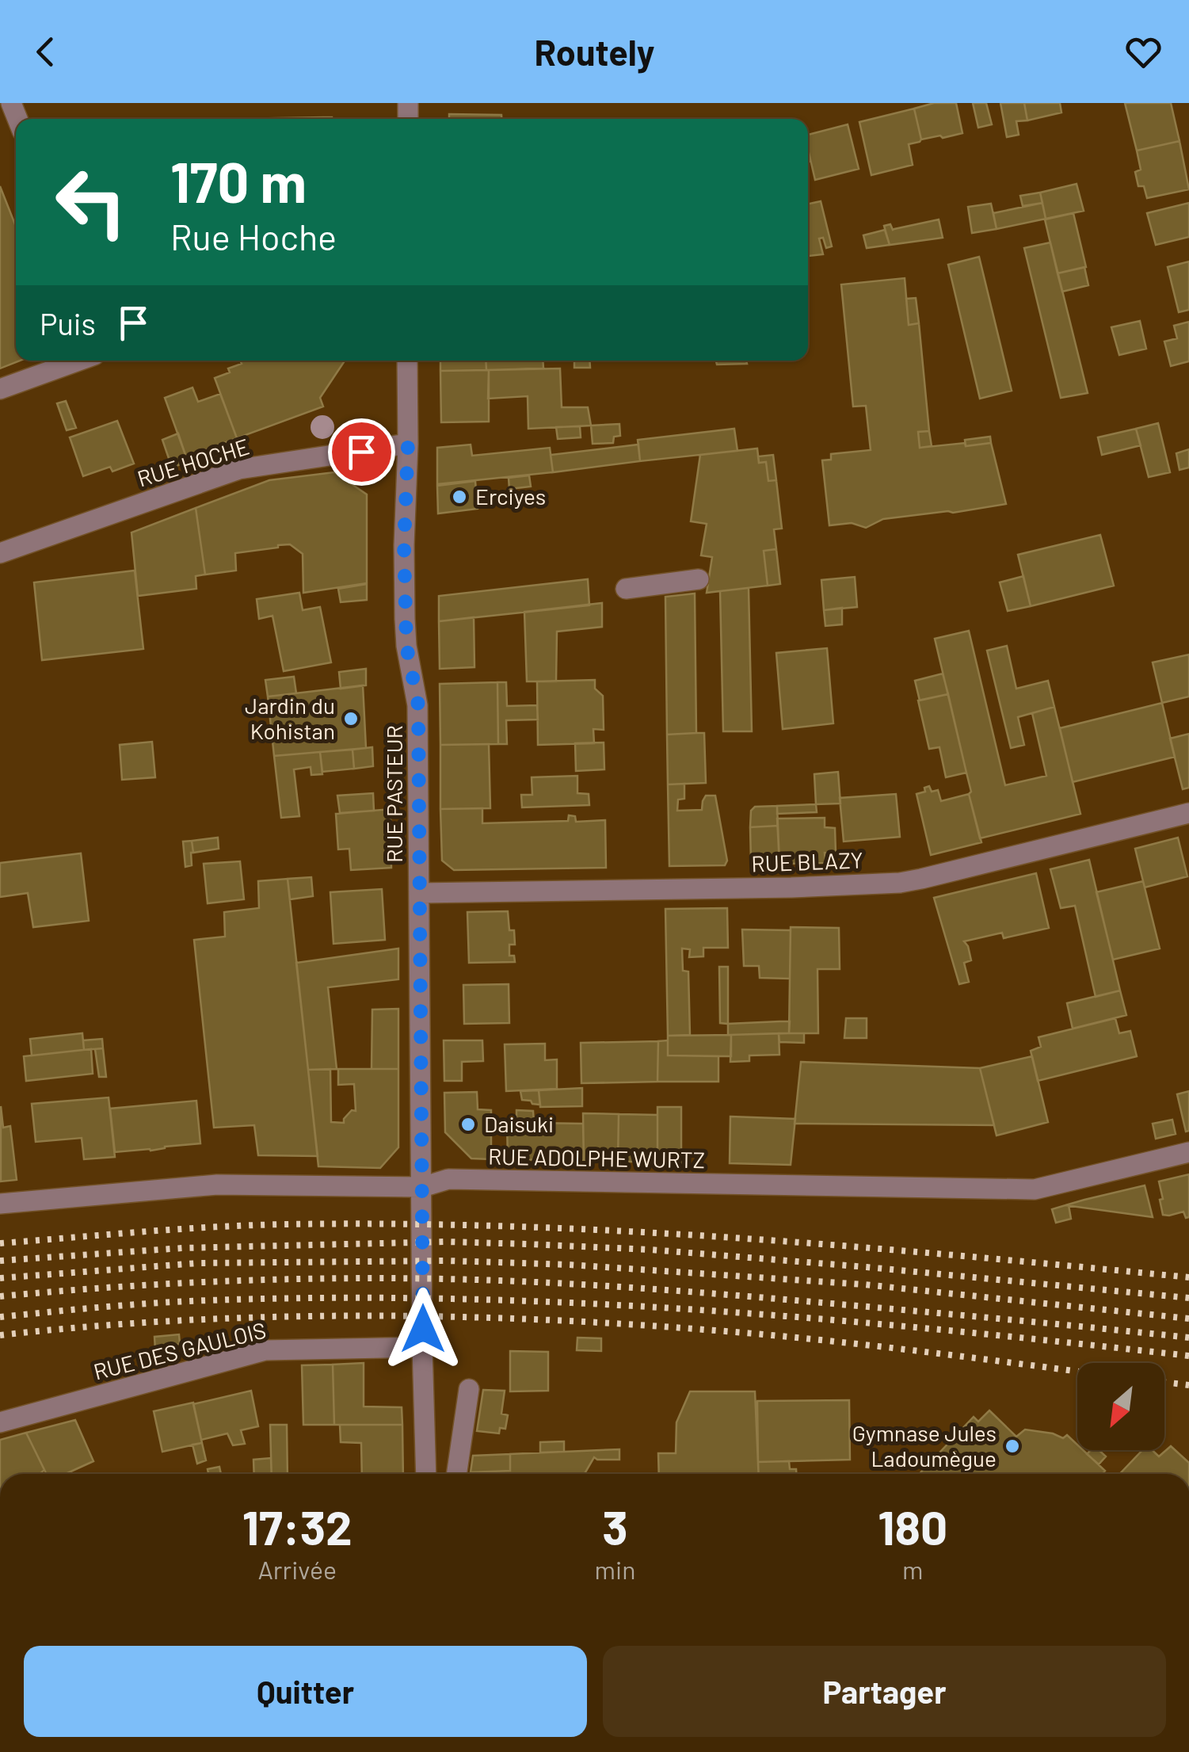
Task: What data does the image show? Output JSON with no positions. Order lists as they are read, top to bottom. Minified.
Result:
{"streets":{"street":["RUE HOCHE","RUE PASTEUR","RUE BLAZY","RUE ADOLPHE WURTZ","RUE DES GAULOIS"]},"crossings":[["RUE HOCHE","RUE PASTEUR"],["RUE PASTEUR","RUE BLAZY"],["RUE PASTEUR","RUE ADOLPHE WURTZ"],["RUE PASTEUR","RUE DES GAULOIS"]],"places":["Erciyes","Jardin du Kohistan","Daisuki","Gymnase Jules Ladoumègue"],"north":"bottom left","page":{"header":"Routely","turn":["170 m","Rue Hoche"],"then":"Puis","eta":["17:32","Arrivée","3","min","180","m"],"buttons":["Quitter","Partager"]}}
